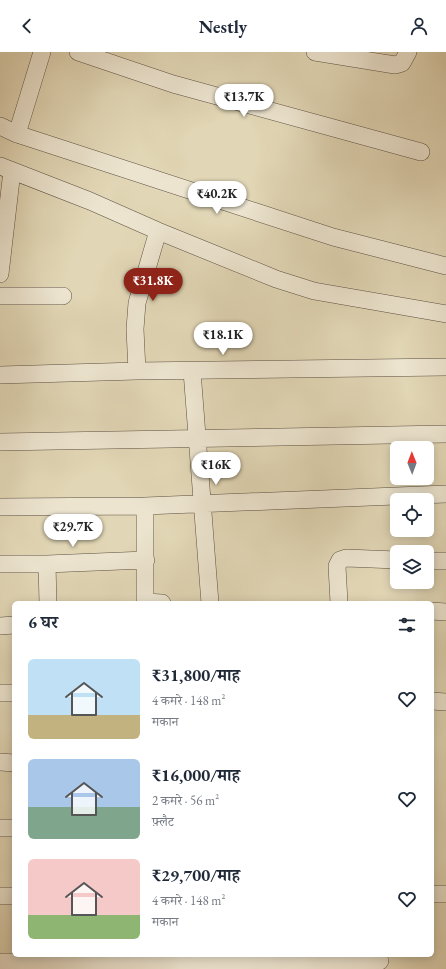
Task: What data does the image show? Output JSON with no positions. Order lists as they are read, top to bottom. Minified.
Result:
{"north":"top","page":{"header":"Nestly","price":["₹13.7K","₹40.2K","₹31.8K","₹18.1K","₹16K","₹29.7K"],"heading":"6 घर","list":[{"name":"₹31,800/माह","note":"4 कमरे · 148 m² · मकान"},{"name":"₹16,000/माह","note":"2 कमरे · 56 m² · फ़्लैट"},{"name":"₹29,700/माह","note":"4 कमरे · 148 m² · मकान"}]}}
